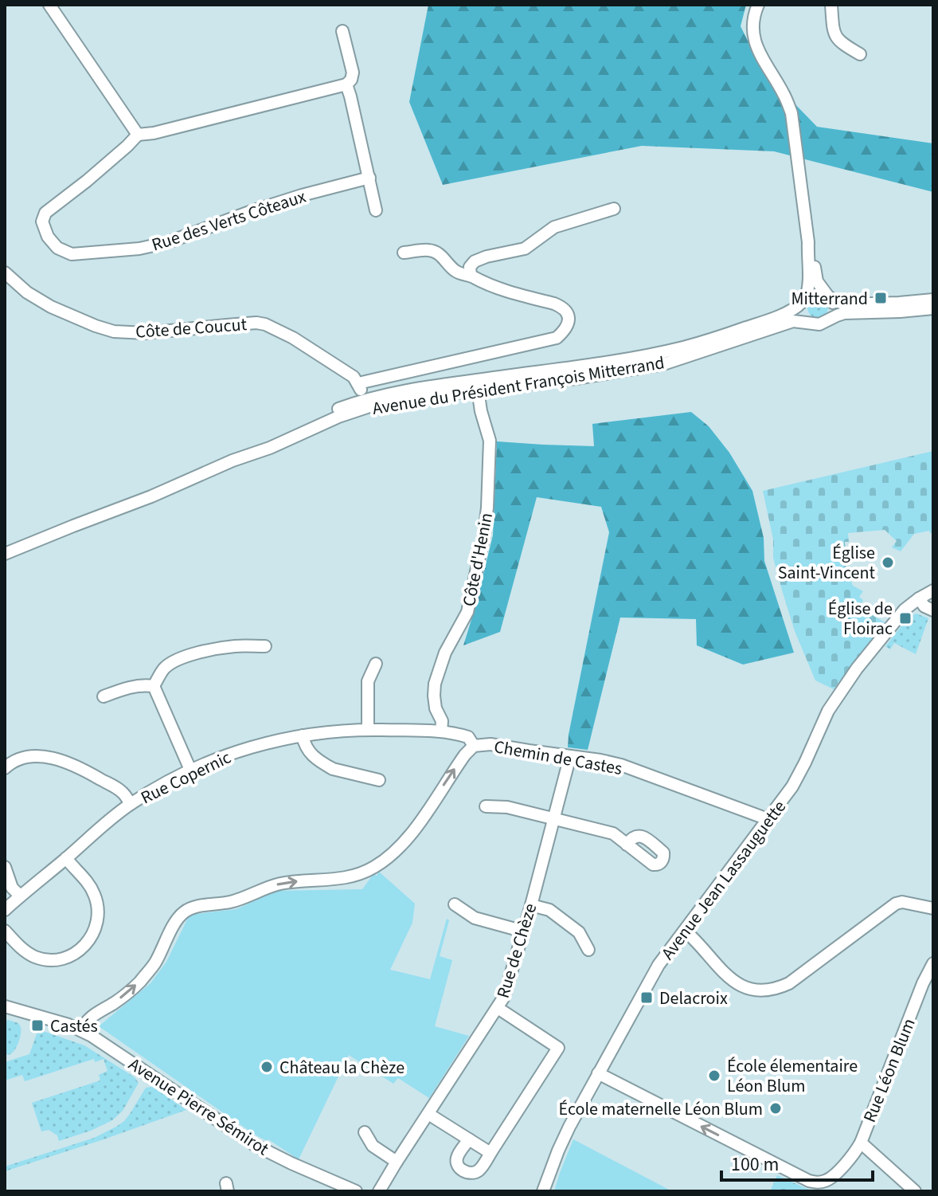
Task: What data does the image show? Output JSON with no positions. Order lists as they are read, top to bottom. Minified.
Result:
{"streets":{"street":["Rue des Verts Côteaux","Côte de Coucut","Avenue du Président François Mitterrand","Côte d'Henin","Chemin de Castes","Rue Copernic","Avenue Jean Lassauguette","Rue de Chèze","Rue Léon Blum","Avenue Pierre Sémirot"]},"crossings":[["Avenue du Président François Mitterrand","Côte d'Henin"],["Côte d'Henin","Rue Copernic"],["Chemin de Castes","Rue Copernic"],["Chemin de Castes","Avenue Jean Lassauguette"],["Chemin de Castes","Rue de Chèze"],["Chemin de Castes","Avenue Pierre Sémirot"],["Avenue Jean Lassauguette","Rue Léon Blum"]],"one_way":["Chemin de Castes","Rue Léon Blum"],"places":{"transit":["Mitterrand","Église de Floirac","Delacroix","Castés"],"other":["Église Saint-Vincent","Château la Chèze","École élementaire Léon Blum","École maternelle Léon Blum"]},"scale_bar":"100 m"}
